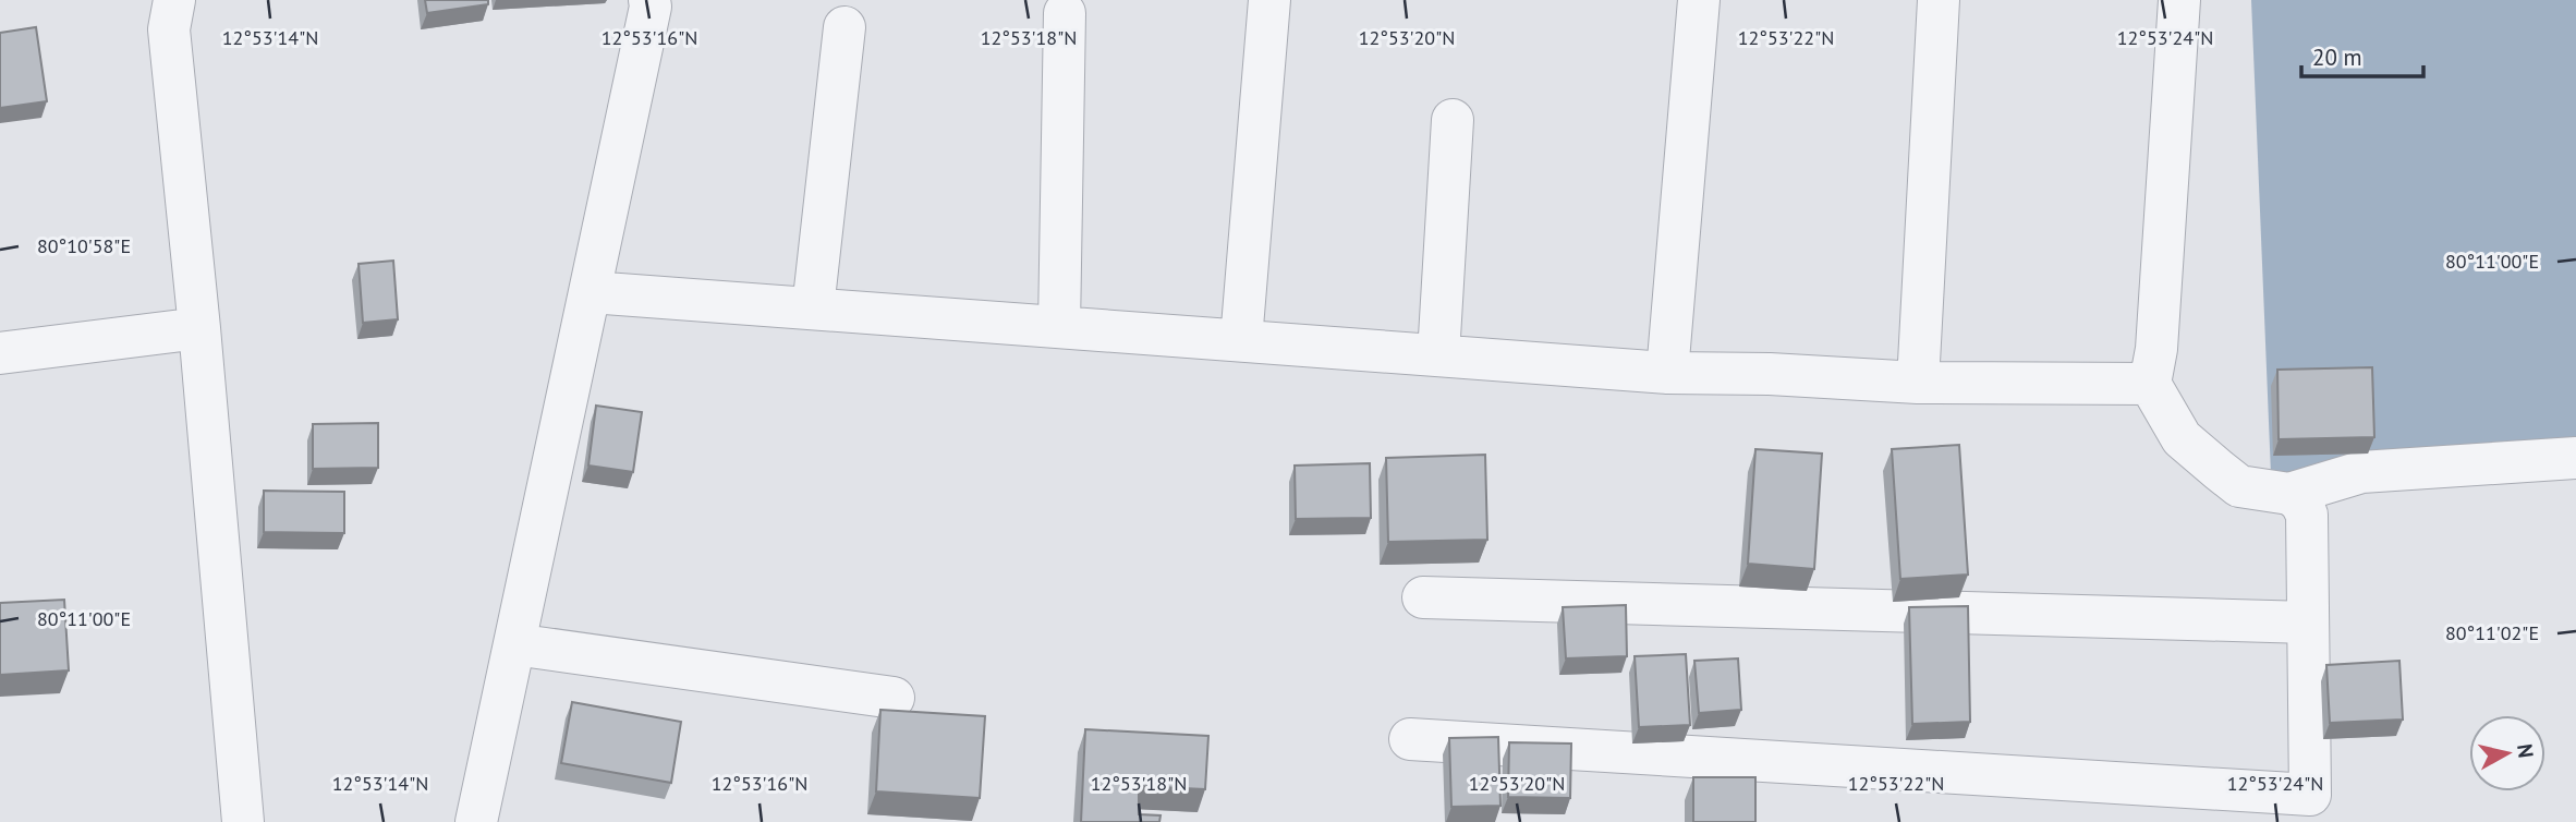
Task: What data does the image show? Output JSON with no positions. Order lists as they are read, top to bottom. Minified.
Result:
{"scale_bar":"20 m","north":"right","coordinates":["12°53'14\"N","12°53'16\"N","12°53'18\"N","12°53'20\"N","12°53'22\"N","12°53'24\"N","80°10'58\"E","80°11'00\"E","80°11'02\"E"]}
